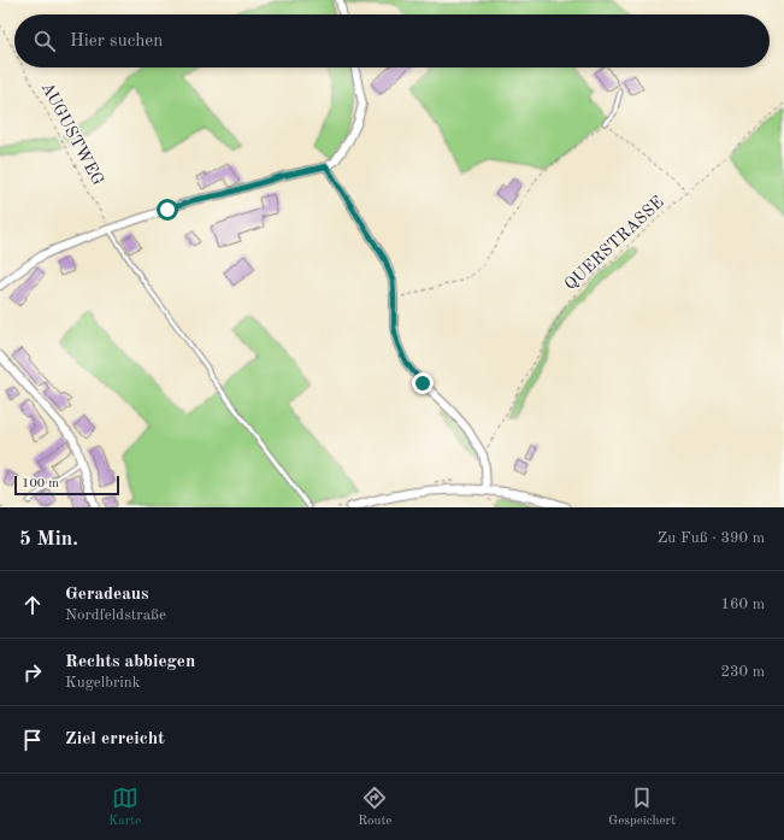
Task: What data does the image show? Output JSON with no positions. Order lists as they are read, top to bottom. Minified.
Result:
{"streets":{"path":["AUGUSTWEG","QUERSTRASSE"]},"scale_bar":"100 m","page":{"search":"Hier suchen","scale":"100 m","heading":["5 Min.","Zu Fuß · 390 m"],"list":[["Geradeaus","Nordfeldstraße","160 m"],["Rechts abbiegen","Kugelbrink","230 m"],"Ziel erreicht"],"nav":["Karte","Route","Gespeichert"]}}
